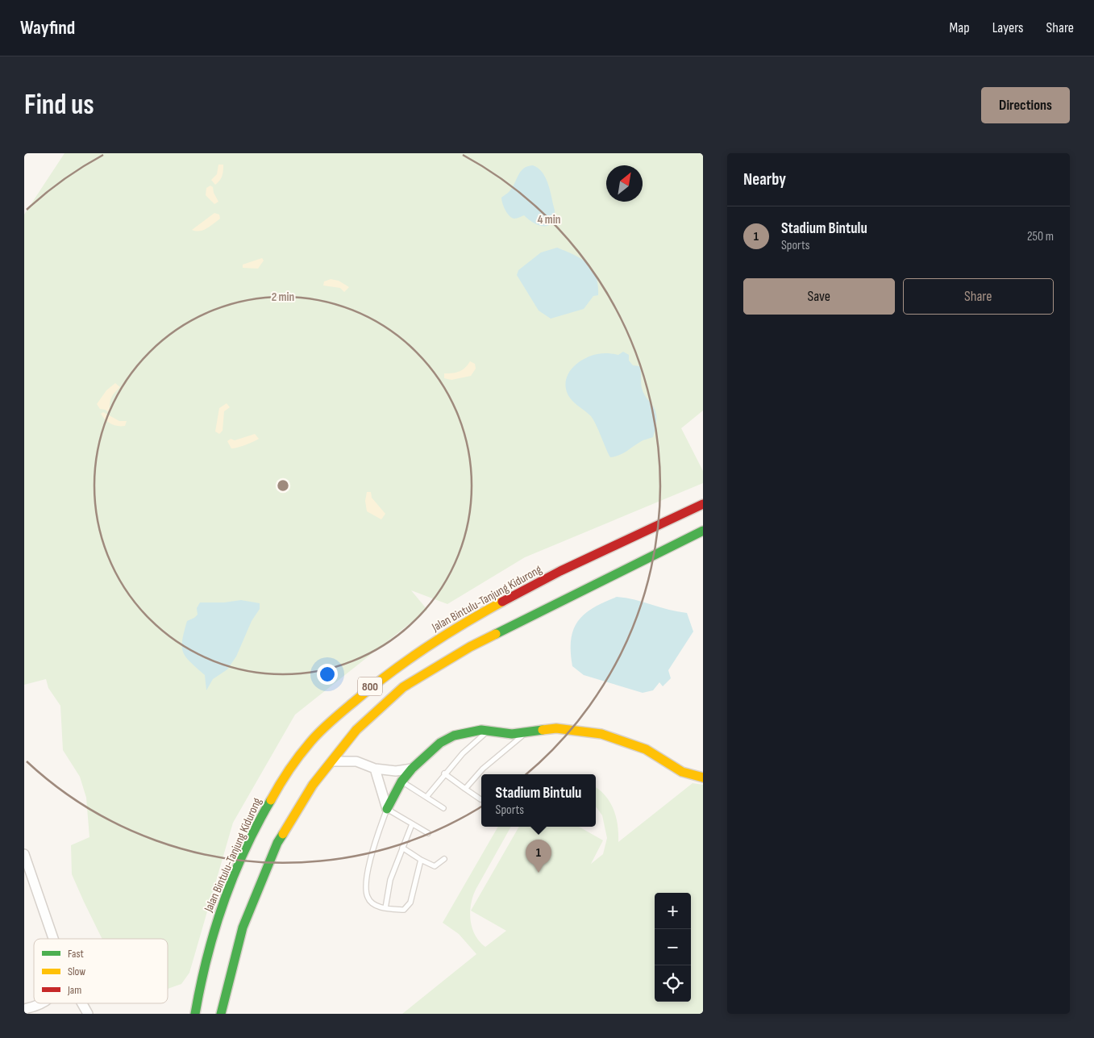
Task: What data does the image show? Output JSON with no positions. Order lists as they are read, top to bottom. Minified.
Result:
{"streets":{"main road":["Jalan Bintulu-Tanjung Kidurong","800"]},"legend":["Fast","Slow","Jam"],"north":"top right","page":{"header":"Wayfind","nav":["Map","Layers","Share"],"buttons":["Directions",["Save","Share"]],"title":"Find us","heading":"Nearby","list":[{"mark":"1","name":"Stadium Bintulu","note":"Sports","value":"250 m"}],"popup":["Stadium Bintulu","Sports"],"pins":"1","map_buttons":["+","−"]},"rings":["4 min","2 min"]}
